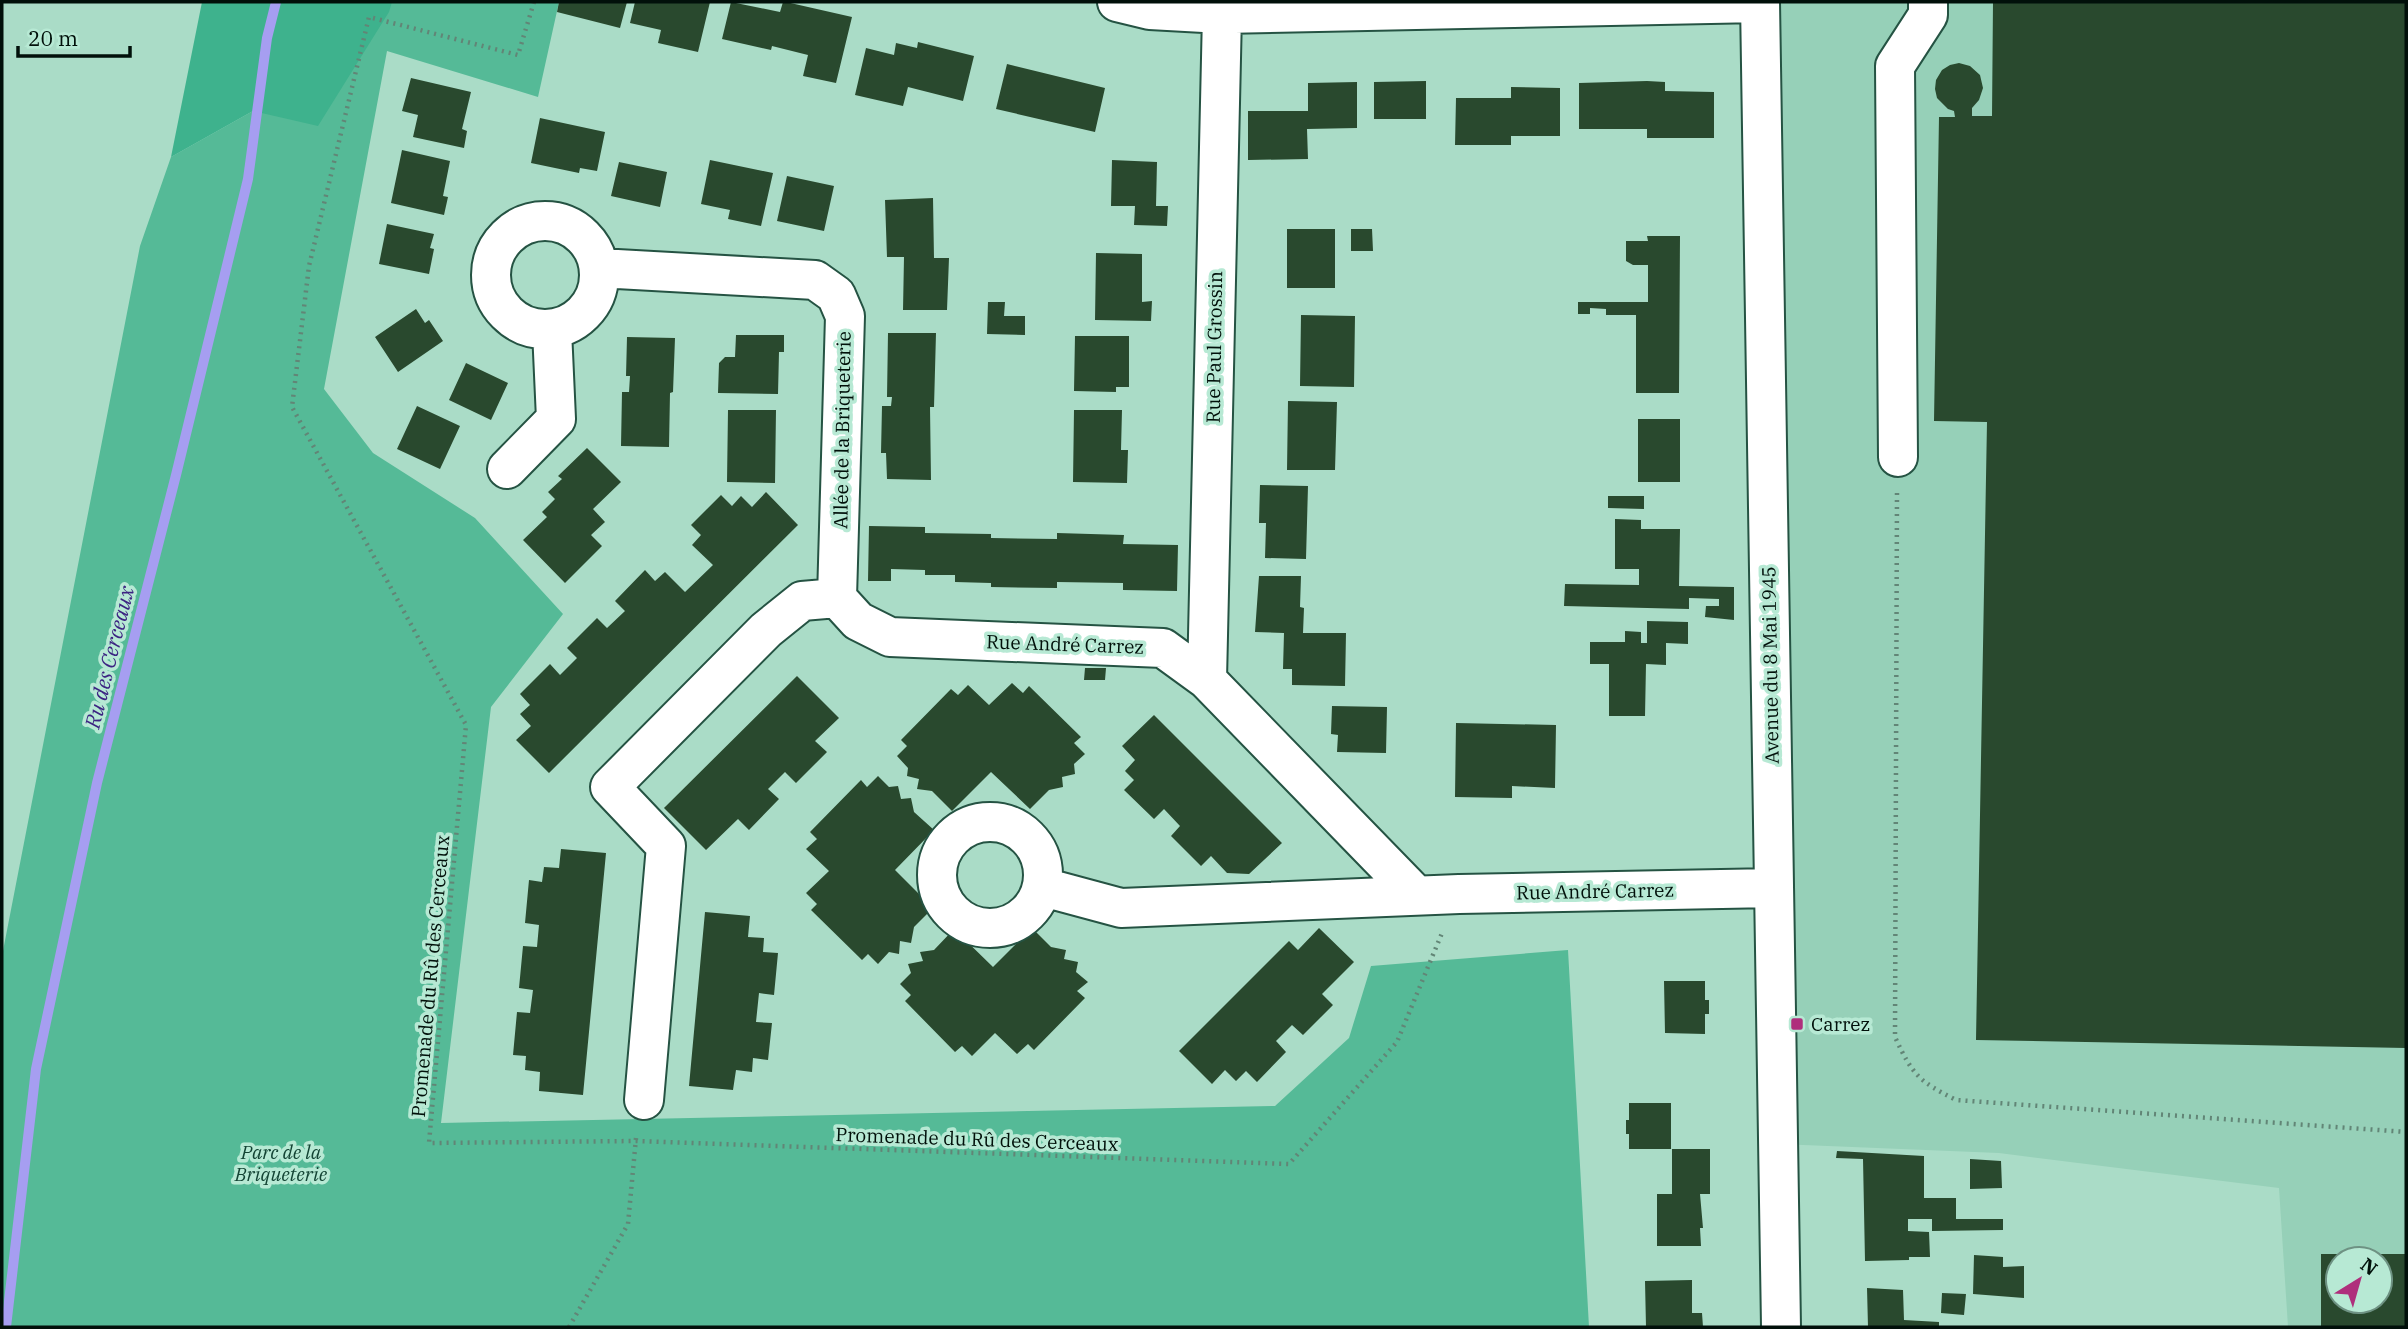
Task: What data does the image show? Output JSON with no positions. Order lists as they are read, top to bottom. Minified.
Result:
{"streets":{"street":["Rue Paul Grossin","Allée de la Briqueterie","Rue André Carrez","Avenue du 8 Mai 1945"],"path":["Promenade du Rû des Cerceaux"]},"crossings":[["Rue Paul Grossin","Rue André Carrez"],["Allée de la Briqueterie","Rue André Carrez"],["Rue André Carrez","Avenue du 8 Mai 1945"],["Rue André Carrez","Promenade du Rû des Cerceaux"]],"water":["Ru des Cerceaux"],"parks":["Parc de la Briqueterie"],"places":{"transit":["Carrez"]},"scale_bar":"20 m","north":"top right"}
